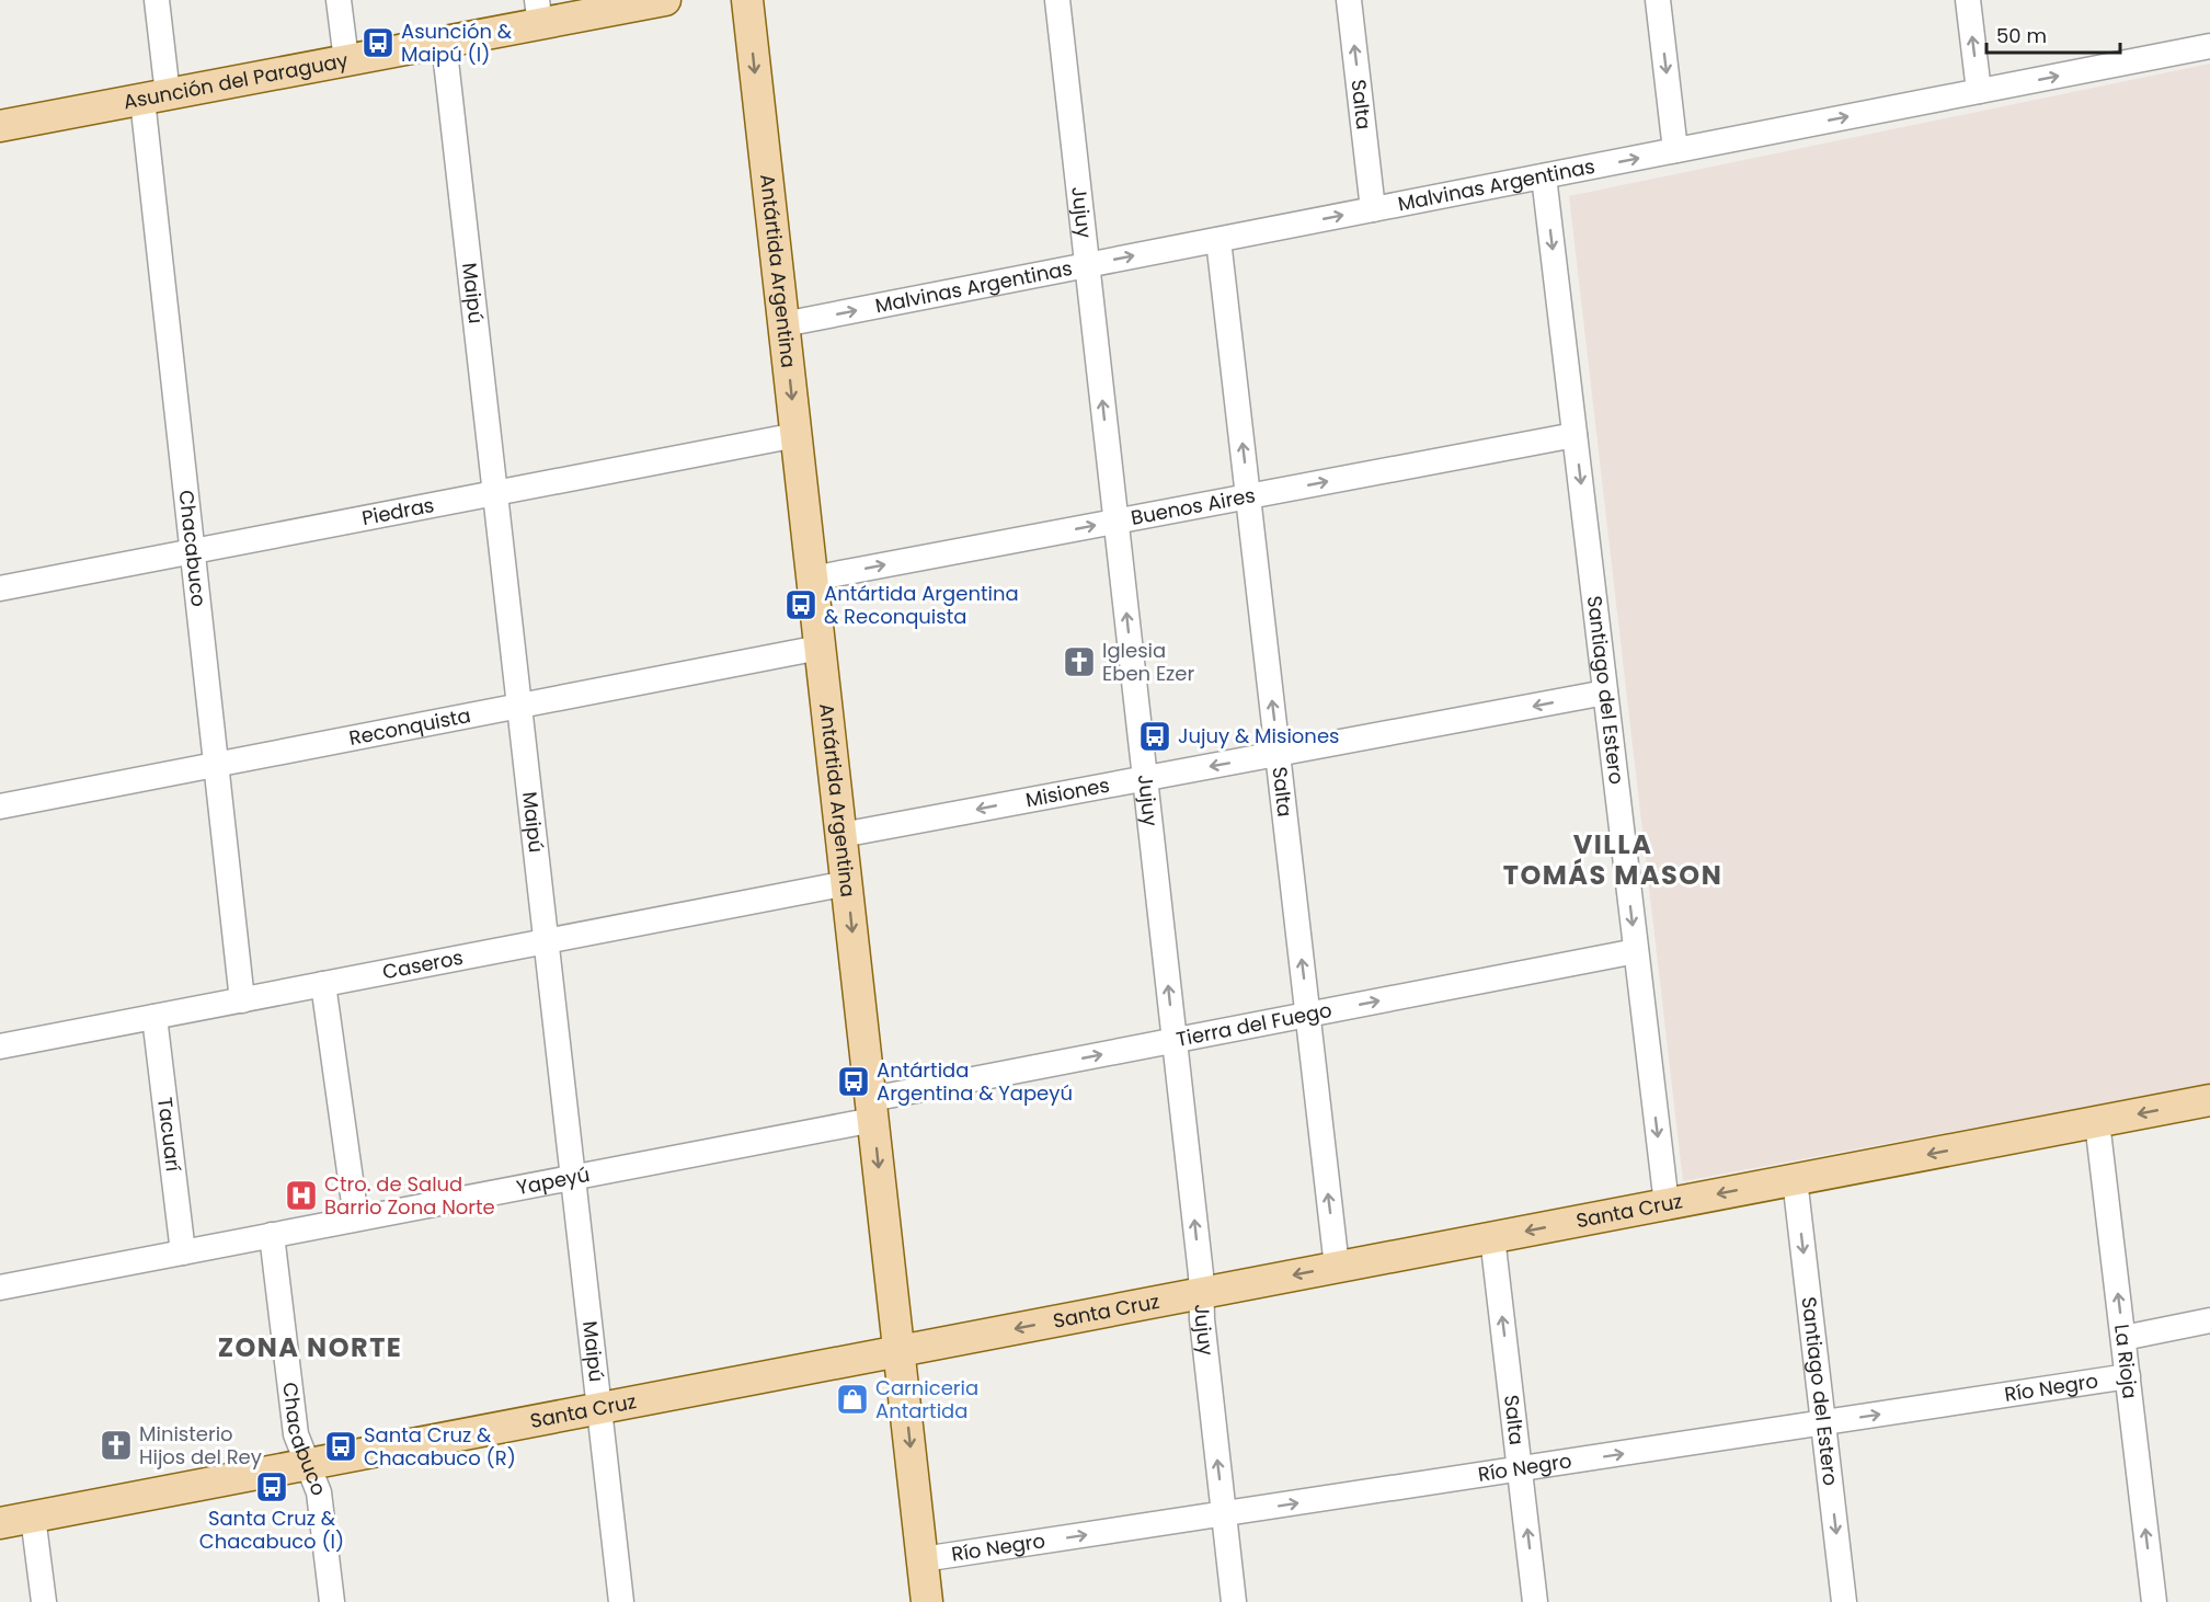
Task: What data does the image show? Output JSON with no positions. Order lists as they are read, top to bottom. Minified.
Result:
{"streets":{"main road":["Asunción del Paraguay","Antártida Argentina","Santa Cruz"],"street":["Salta","Malvinas Argentinas","Jujuy","Maipú","Buenos Aires","Piedras","Chacabuco","Santiago del Estero","Reconquista","Misiones","Caseros","Tierra del Fuego","Tacuarí","Yapeyú","La Rioja","Río Negro"]},"crossings":[["Asunción del Paraguay","Maipú"],["Asunción del Paraguay","Chacabuco"],["Salta","Malvinas Argentinas"],["Salta","Buenos Aires"],["Salta","Misiones"],["Salta","Tierra del Fuego"],["Salta","Santa Cruz"],["Salta","Río Negro"],["Malvinas Argentinas","Jujuy"],["Malvinas Argentinas","Antártida Argentina"],["Malvinas Argentinas","Santiago del Estero"],["Jujuy","Buenos Aires"],["Jujuy","Misiones"],["Jujuy","Tierra del Fuego"],["Jujuy","Santa Cruz"],["Jujuy","Río Negro"],["Antártida Argentina","Buenos Aires"],["Antártida Argentina","Piedras"],["Antártida Argentina","Reconquista"],["Antártida Argentina","Misiones"],["Antártida Argentina","Caseros"],["Antártida Argentina","Tierra del Fuego"],["Antártida Argentina","Yapeyú"],["Antártida Argentina","Santa Cruz"],["Antártida Argentina","Río Negro"],["Maipú","Piedras"],["Maipú","Reconquista"],["Maipú","Caseros"],["Maipú","Yapeyú"],["Maipú","Santa Cruz"],["Buenos Aires","Santiago del Estero"],["Piedras","Chacabuco"],["Chacabuco","Reconquista"],["Chacabuco","Caseros"],["Chacabuco","Yapeyú"],["Chacabuco","Santa Cruz"],["Santiago del Estero","Misiones"],["Santiago del Estero","Tierra del Fuego"],["Santiago del Estero","Santa Cruz"],["Santiago del Estero","Río Negro"],["Caseros","Tacuarí"],["Tierra del Fuego","Yapeyú"],["Tacuarí","Yapeyú"],["Santa Cruz","La Rioja"],["La Rioja","Río Negro"]],"one_way":["Salta","Malvinas Argentinas","Jujuy","Antártida Argentina","Buenos Aires","Santiago del Estero","Misiones","Tierra del Fuego","Santa Cruz","La Rioja","Río Negro"],"districts":["VILLA TOMÁS MASON","ZONA NORTE"],"places":{"bus stop":["Asunción & Maipú (I)","Antártida Argentina & Reconquista","Jujuy & Misiones","Antártida Argentina & Yapeyú","Santa Cruz & Chacabuco (R)","Santa Cruz & Chacabuco (I)"],"church":["Iglesia Eben Ezer","Ministerio Hijos del Rey"],"hospital":["Ctro. de Salud Barrio Zona Norte"],"shop":["Carniceria Antartida"]},"scale_bar":"50 m"}
